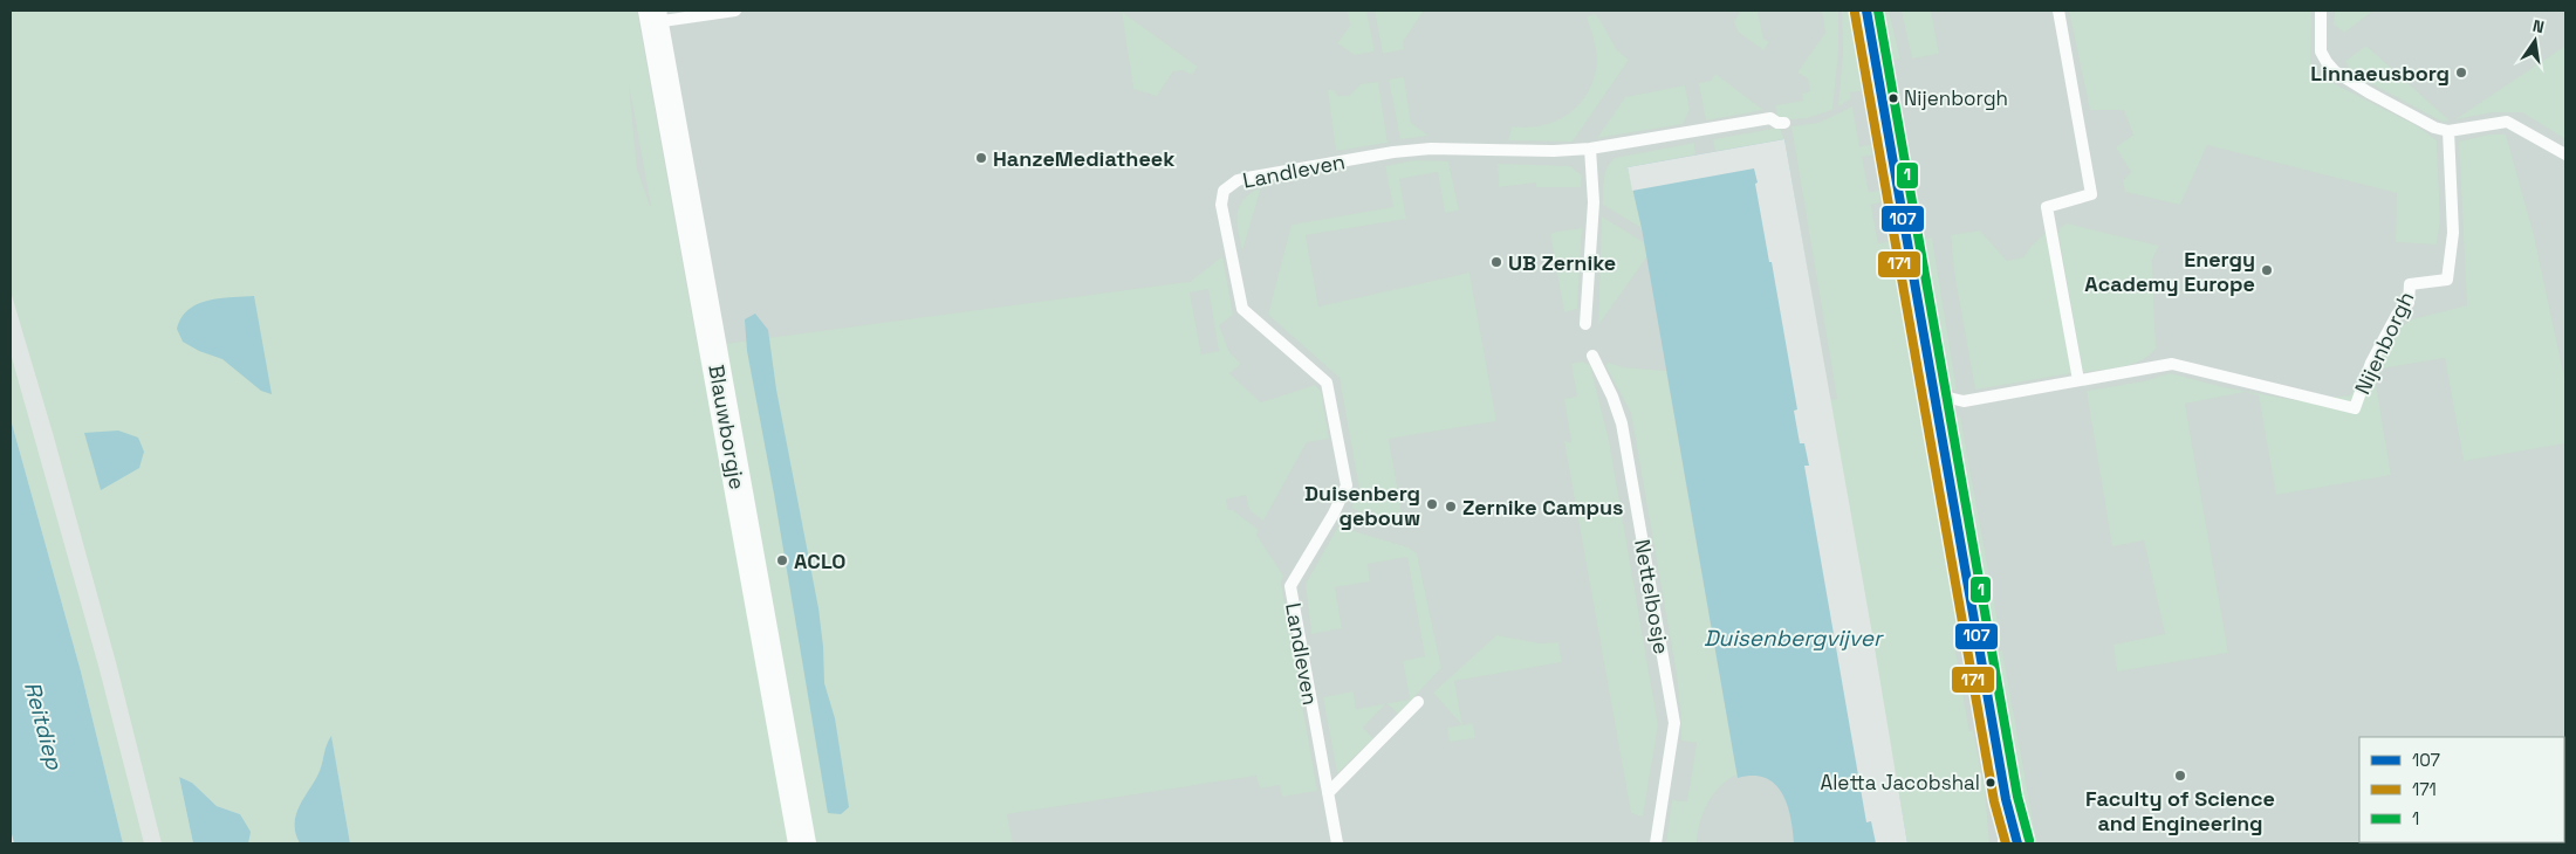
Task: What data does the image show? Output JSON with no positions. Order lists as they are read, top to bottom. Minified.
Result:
{"streets":{"street":["Blauwborgje"],"lane":["Landleven","Nijenborgh","Nettelbosje"]},"water":["Duisenbergvijver","Reitdiep"],"places":["Linnaeusborg","Nijenborgh","HanzeMediatheek","UB Zernike","Energy Academy Europe","Duisenberg gebouw","Zernike Campus","ACLO","Faculty of Science and Engineering","Aletta Jacobshal"],"lines":["transit line 107","transit line 1","transit line 171"],"legend":["107","171","1"],"north":"top"}
